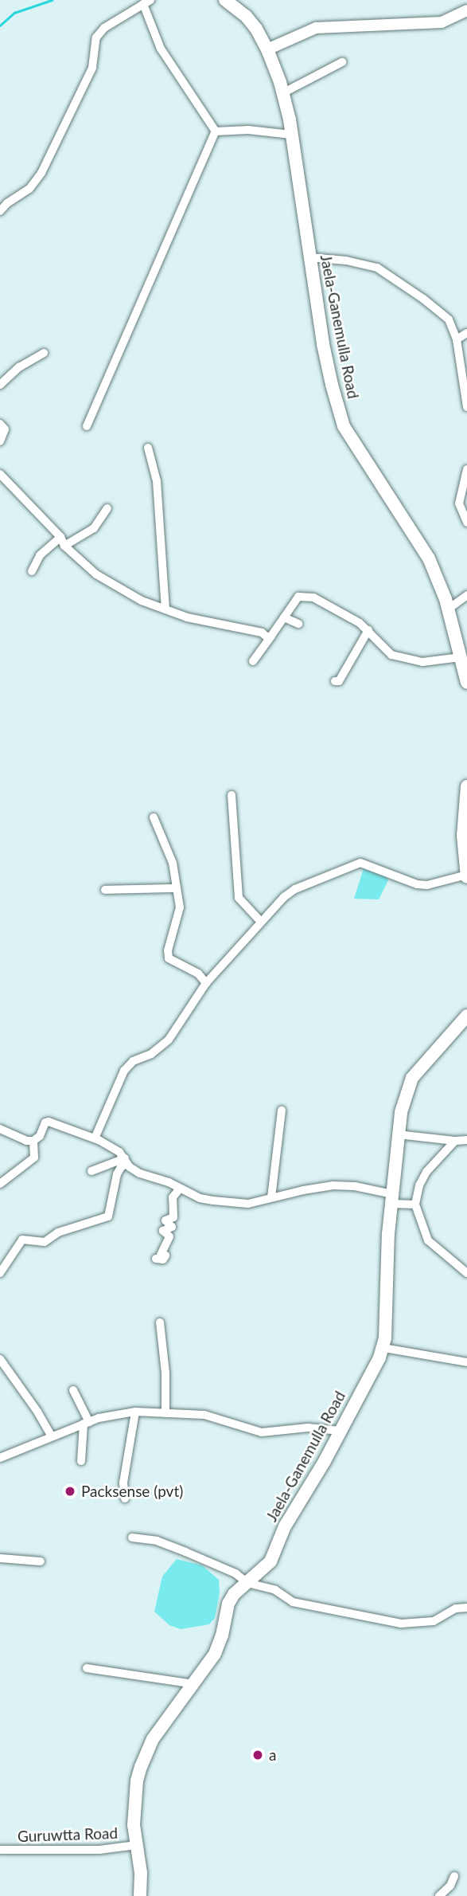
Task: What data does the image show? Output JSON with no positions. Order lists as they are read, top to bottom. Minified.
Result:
{"streets":{"main road":["Jaela-Ganemulla Road"],"street":["Guruwtta Road"]},"crossings":[["Jaela-Ganemulla Road","Guruwtta Road"]],"places":["Packsense (pvt)","a"]}
